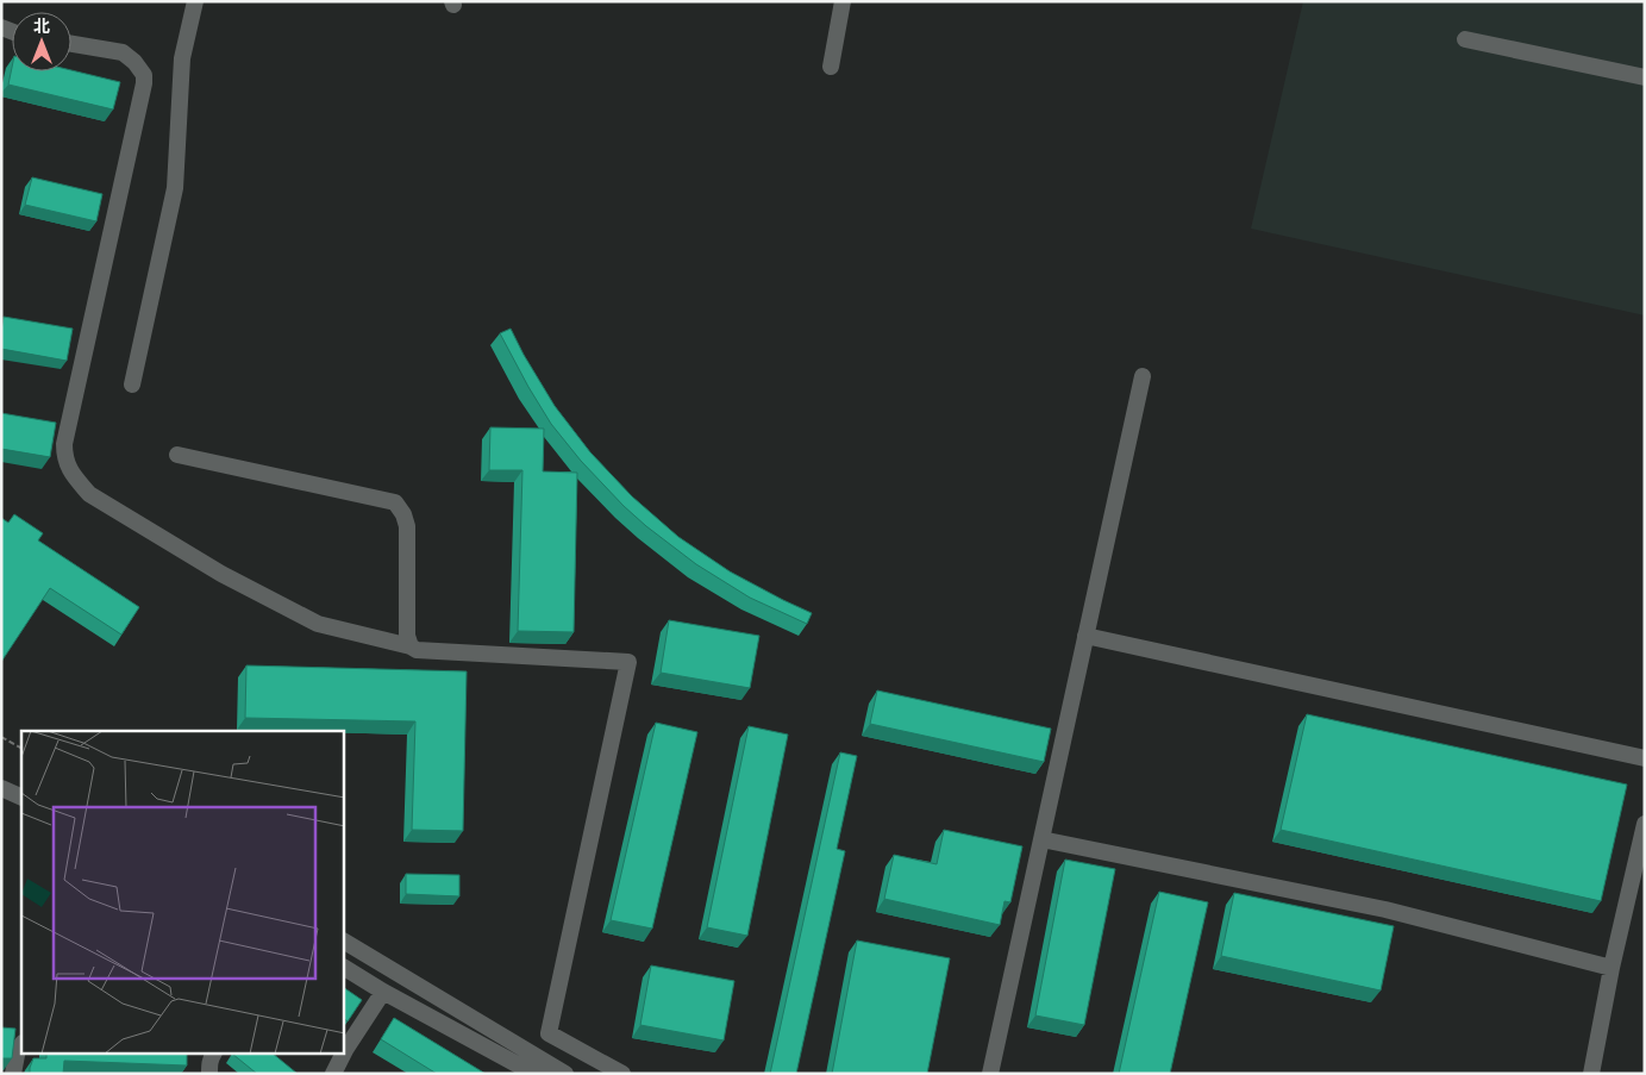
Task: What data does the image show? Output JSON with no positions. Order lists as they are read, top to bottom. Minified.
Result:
{"north":"top"}
